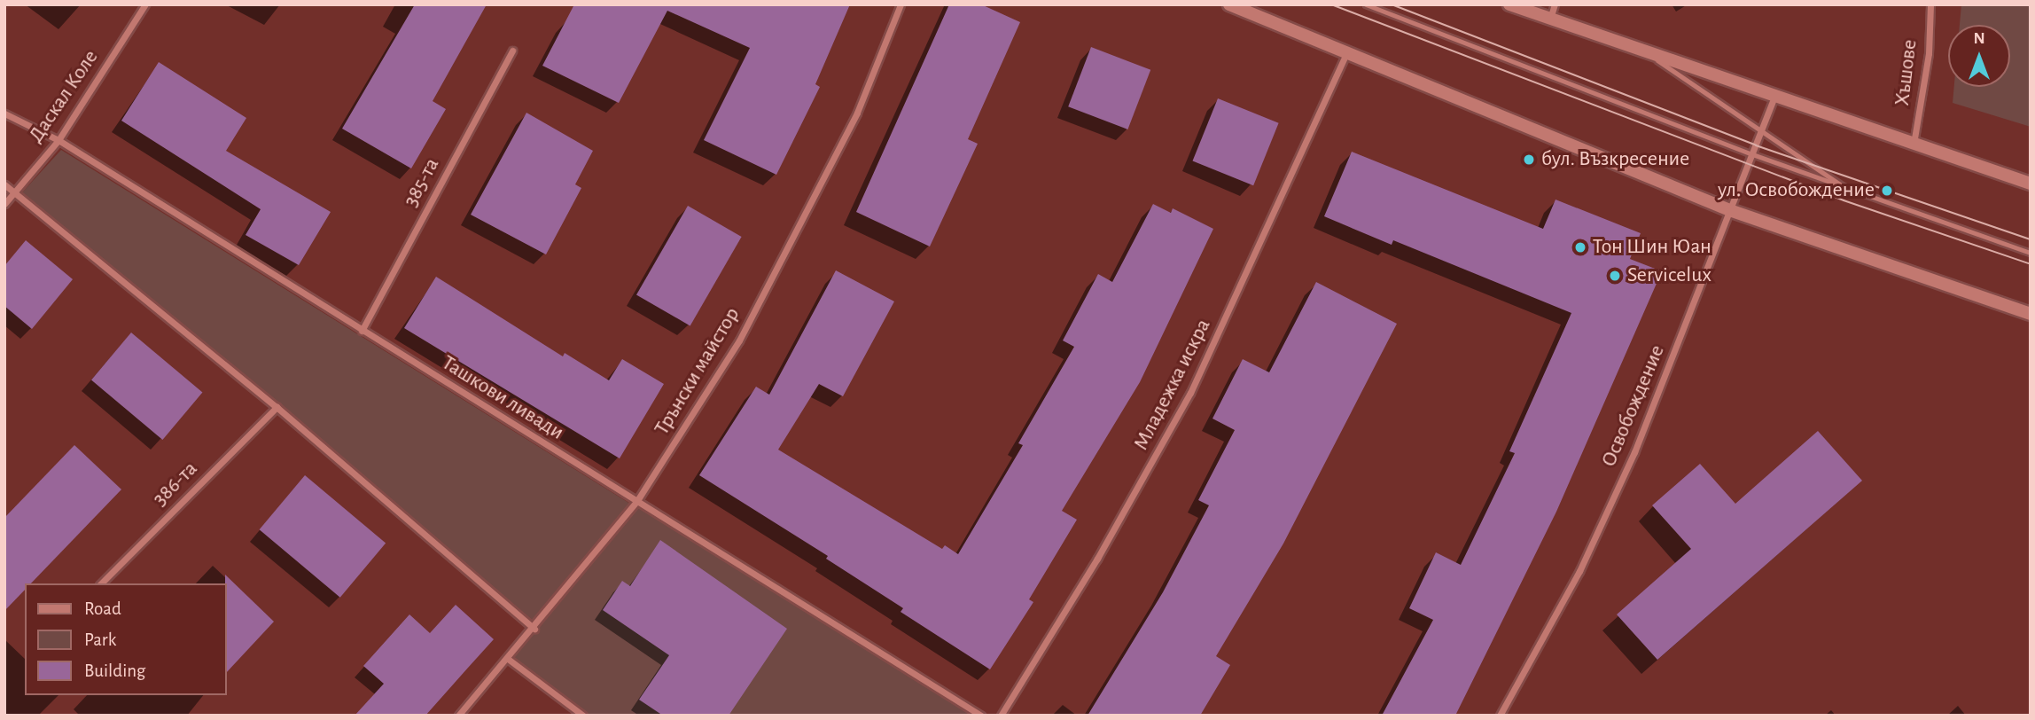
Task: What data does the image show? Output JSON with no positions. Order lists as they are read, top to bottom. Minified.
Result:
{"streets":{"street":["Хъшове","Даскал Коле","385-та","Трънски майстор","Младежка искра","Ташкови ливади","Освобождение","386-та"]},"crossings":[["Даскал Коле","Ташкови ливади"],["385-та","Ташкови ливади"],["Трънски майстор","Ташкови ливади"]],"places":["бул. Възкресение","ул. Освобождение","Тон Шин Юан","Servicelux"],"legend":["Road","Park","Building"],"north":"top"}
